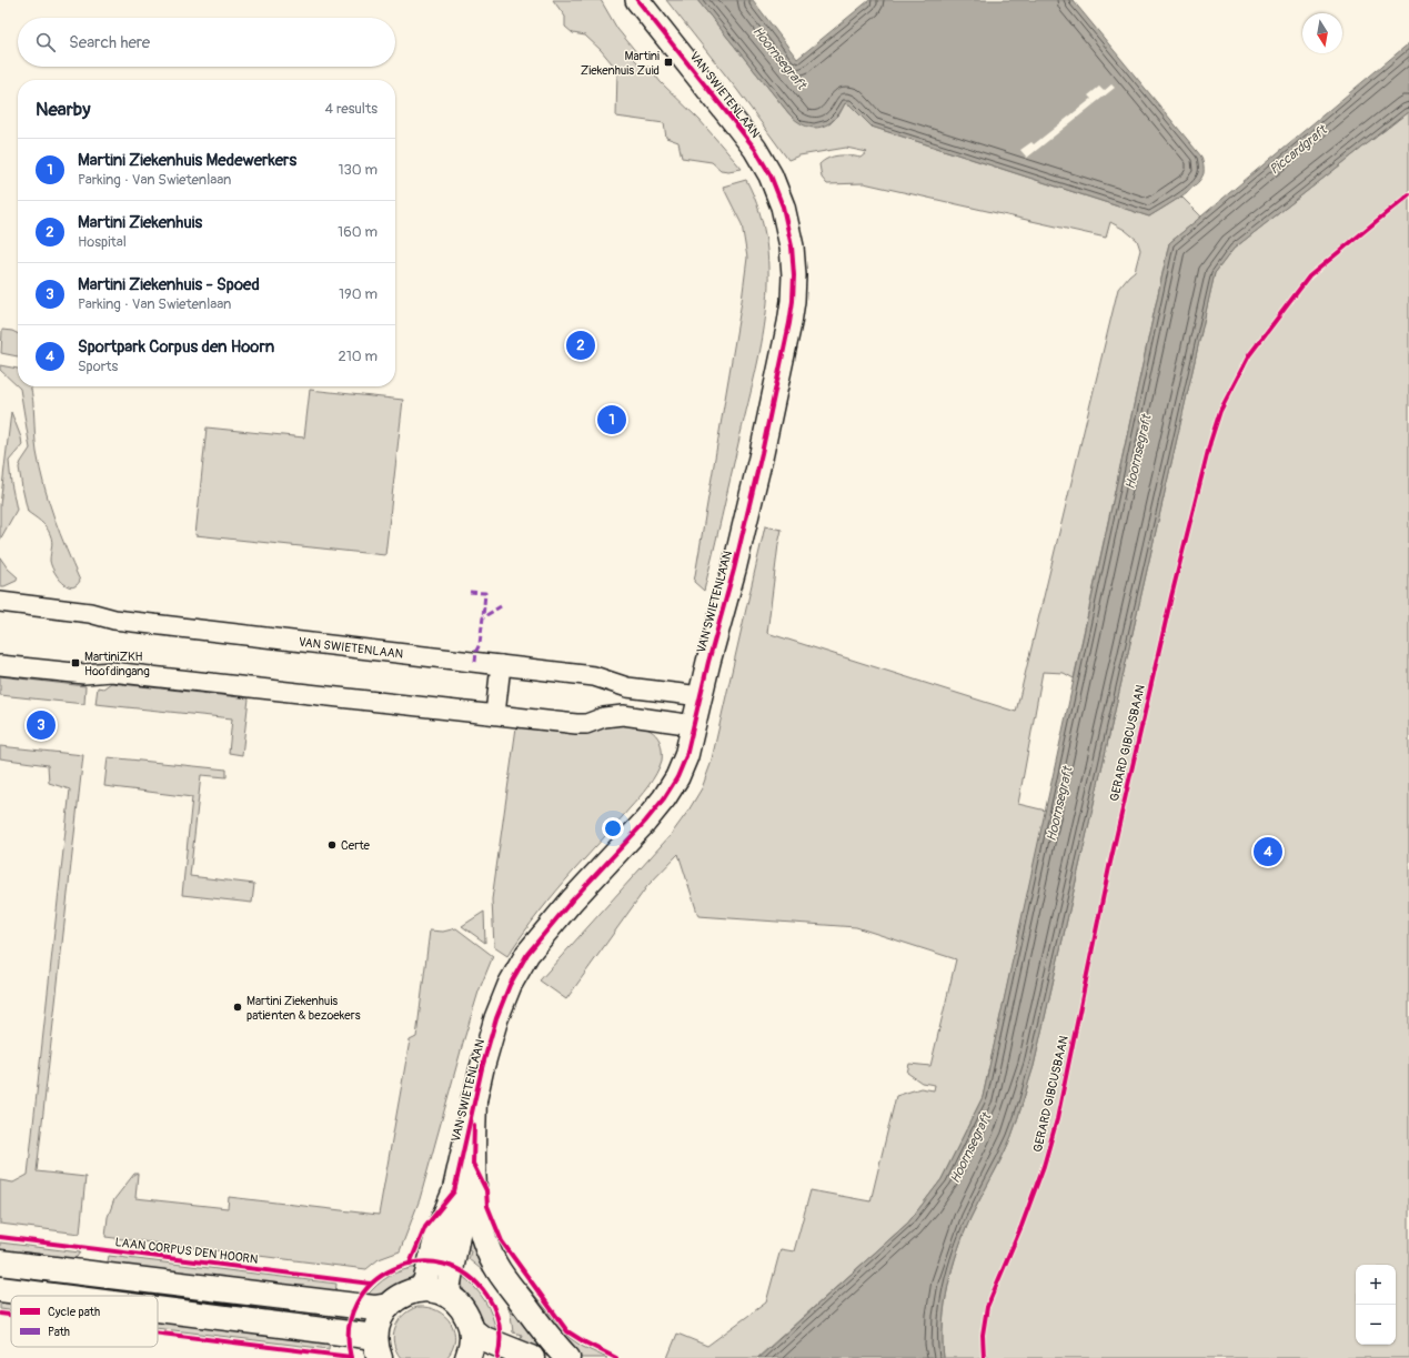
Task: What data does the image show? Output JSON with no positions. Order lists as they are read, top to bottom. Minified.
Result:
{"streets":{"street":["VAN SWIETENLAAN"],"cycle path":["GERARD GIBCUSBAAN","LAAN CORPUS DEN HOORN"]},"water":["Hoornsegraft","Piccardgraft"],"places":{"transit":["Martini Ziekenhuis Zuid","MartiniZKH Hoofdingang"],"other":["Certe","Martini Ziekenhuis patiënten & bezoekers"]},"legend":["Cycle path","Path"],"north":"bottom","page":{"search":"Search here","heading":["Nearby","4 results"],"list":[{"mark":"1","name":"Martini Ziekenhuis Medewerkers","note":"Parking · Van Swietenlaan","value":"130 m"},{"mark":"2","name":"Martini Ziekenhuis","note":"Hospital","value":"160 m"},{"mark":"3","name":"Martini Ziekenhuis - Spoed","note":"Parking · Van Swietenlaan","value":"190 m"},{"mark":"4","name":"Sportpark Corpus den Hoorn","note":"Sports","value":"210 m"}],"pins":["2","1","3","4"],"map_buttons":["+","−"]}}
